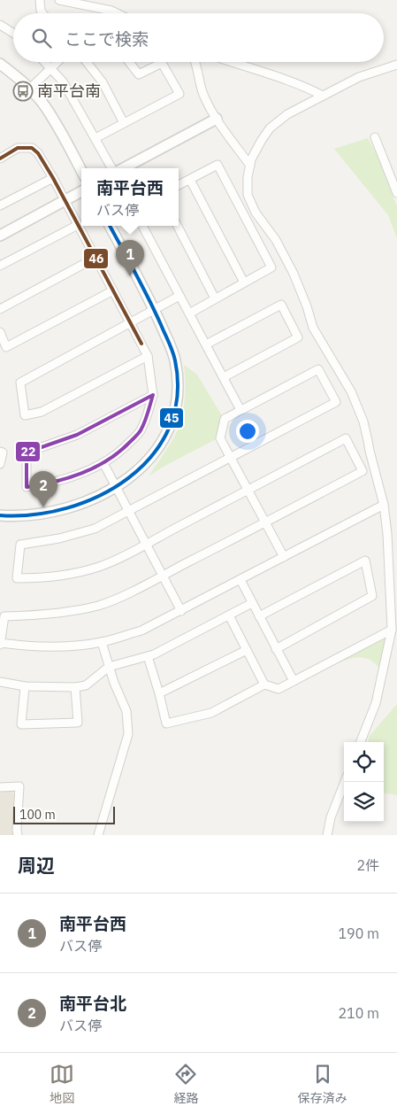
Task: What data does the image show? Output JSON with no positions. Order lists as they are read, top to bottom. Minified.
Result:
{"places":{"bus stop":["南平台南"]},"lines":["transit line 46","transit line 45","transit line 22"],"scale_bar":"100 m","page":{"search":"ここで検索","popup":["南平台西","バス停"],"pins":["1","2"],"scale":"100 m","heading":["周辺","2件"],"list":[{"mark":"1","name":"南平台西","note":"バス停","value":"190 m"},{"mark":"2","name":"南平台北","note":"バス停","value":"210 m"}],"nav":["地図","経路","保存済み"]}}
